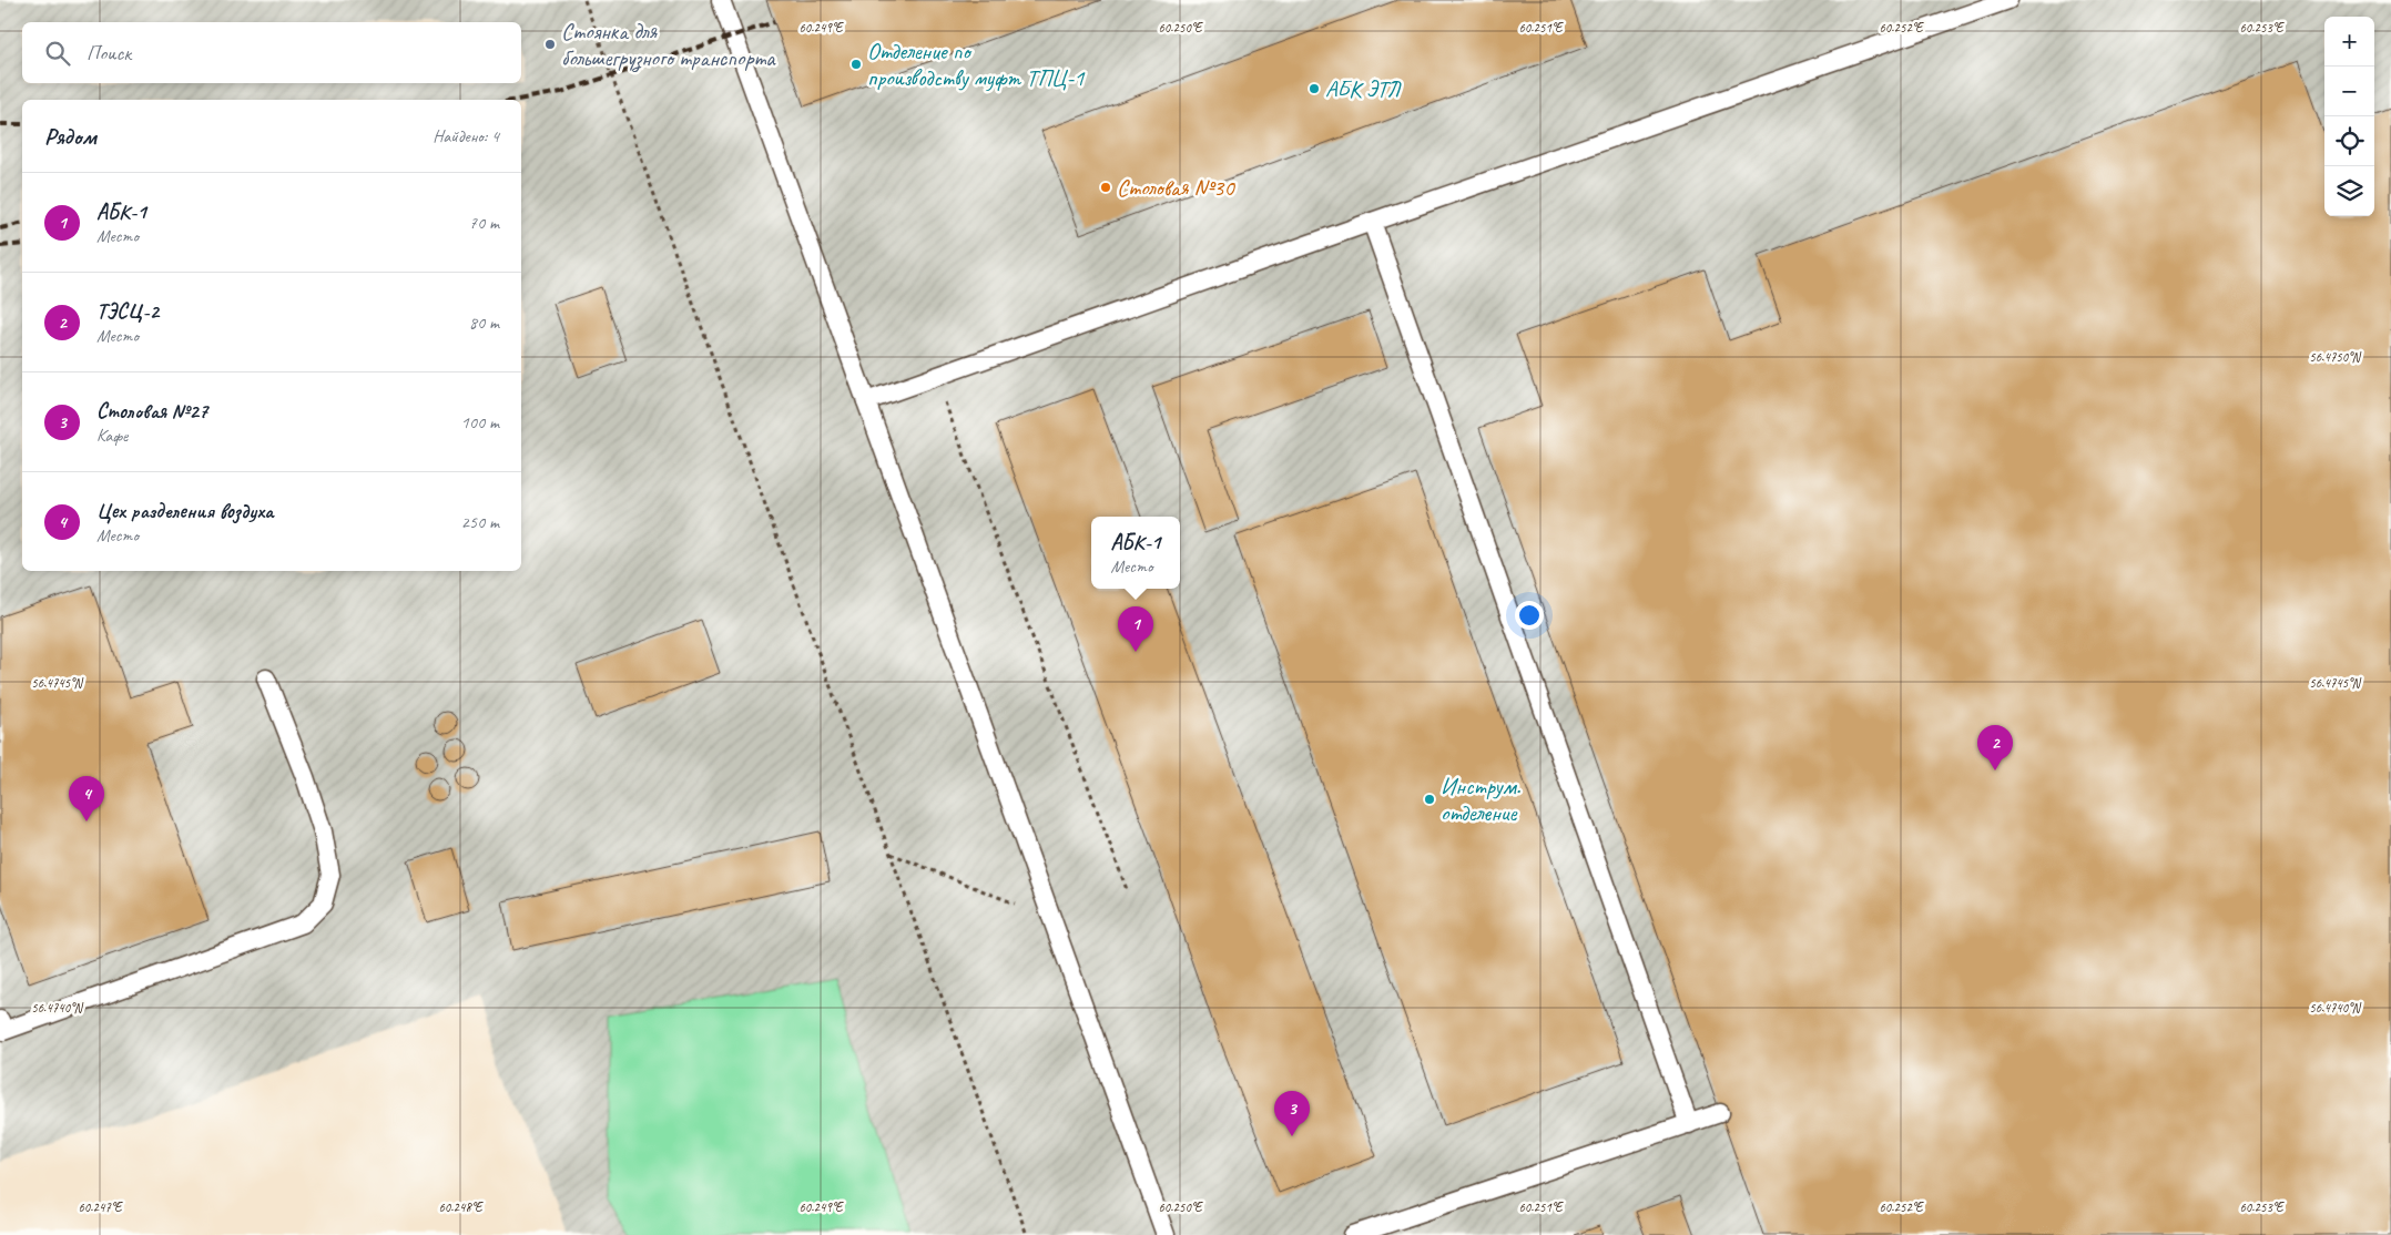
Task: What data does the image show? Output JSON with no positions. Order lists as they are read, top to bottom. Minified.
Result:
{"places":["Стоянка для большегрузного транспорта","Отделение по производству муфт ТПЦ-1","АБК ЭТЛ","Столовая №30","Инструм. отделение"],"page":{"map_buttons":["+","−"],"search":"Поиск","heading":["Рядом","Найдено: 4"],"list":[{"mark":"1","name":"АБК-1","note":"Место","value":"70 m"},{"mark":"2","name":"ТЭСЦ-2","note":"Место","value":"80 m"},{"mark":"3","name":"Столовая №27","note":"Кафе","value":"100 m"},{"mark":"4","name":"Цех разделения воздуха","note":"Место","value":"250 m"}],"popup":["АБК-1","Место"],"pins":["1","2","4","3"]},"coordinates":["60.249°E","60.250°E","60.251°E","60.252°E","60.253°E","56.4750°N","56.4745°N","56.4740°N","60.247°E","60.248°E"]}
